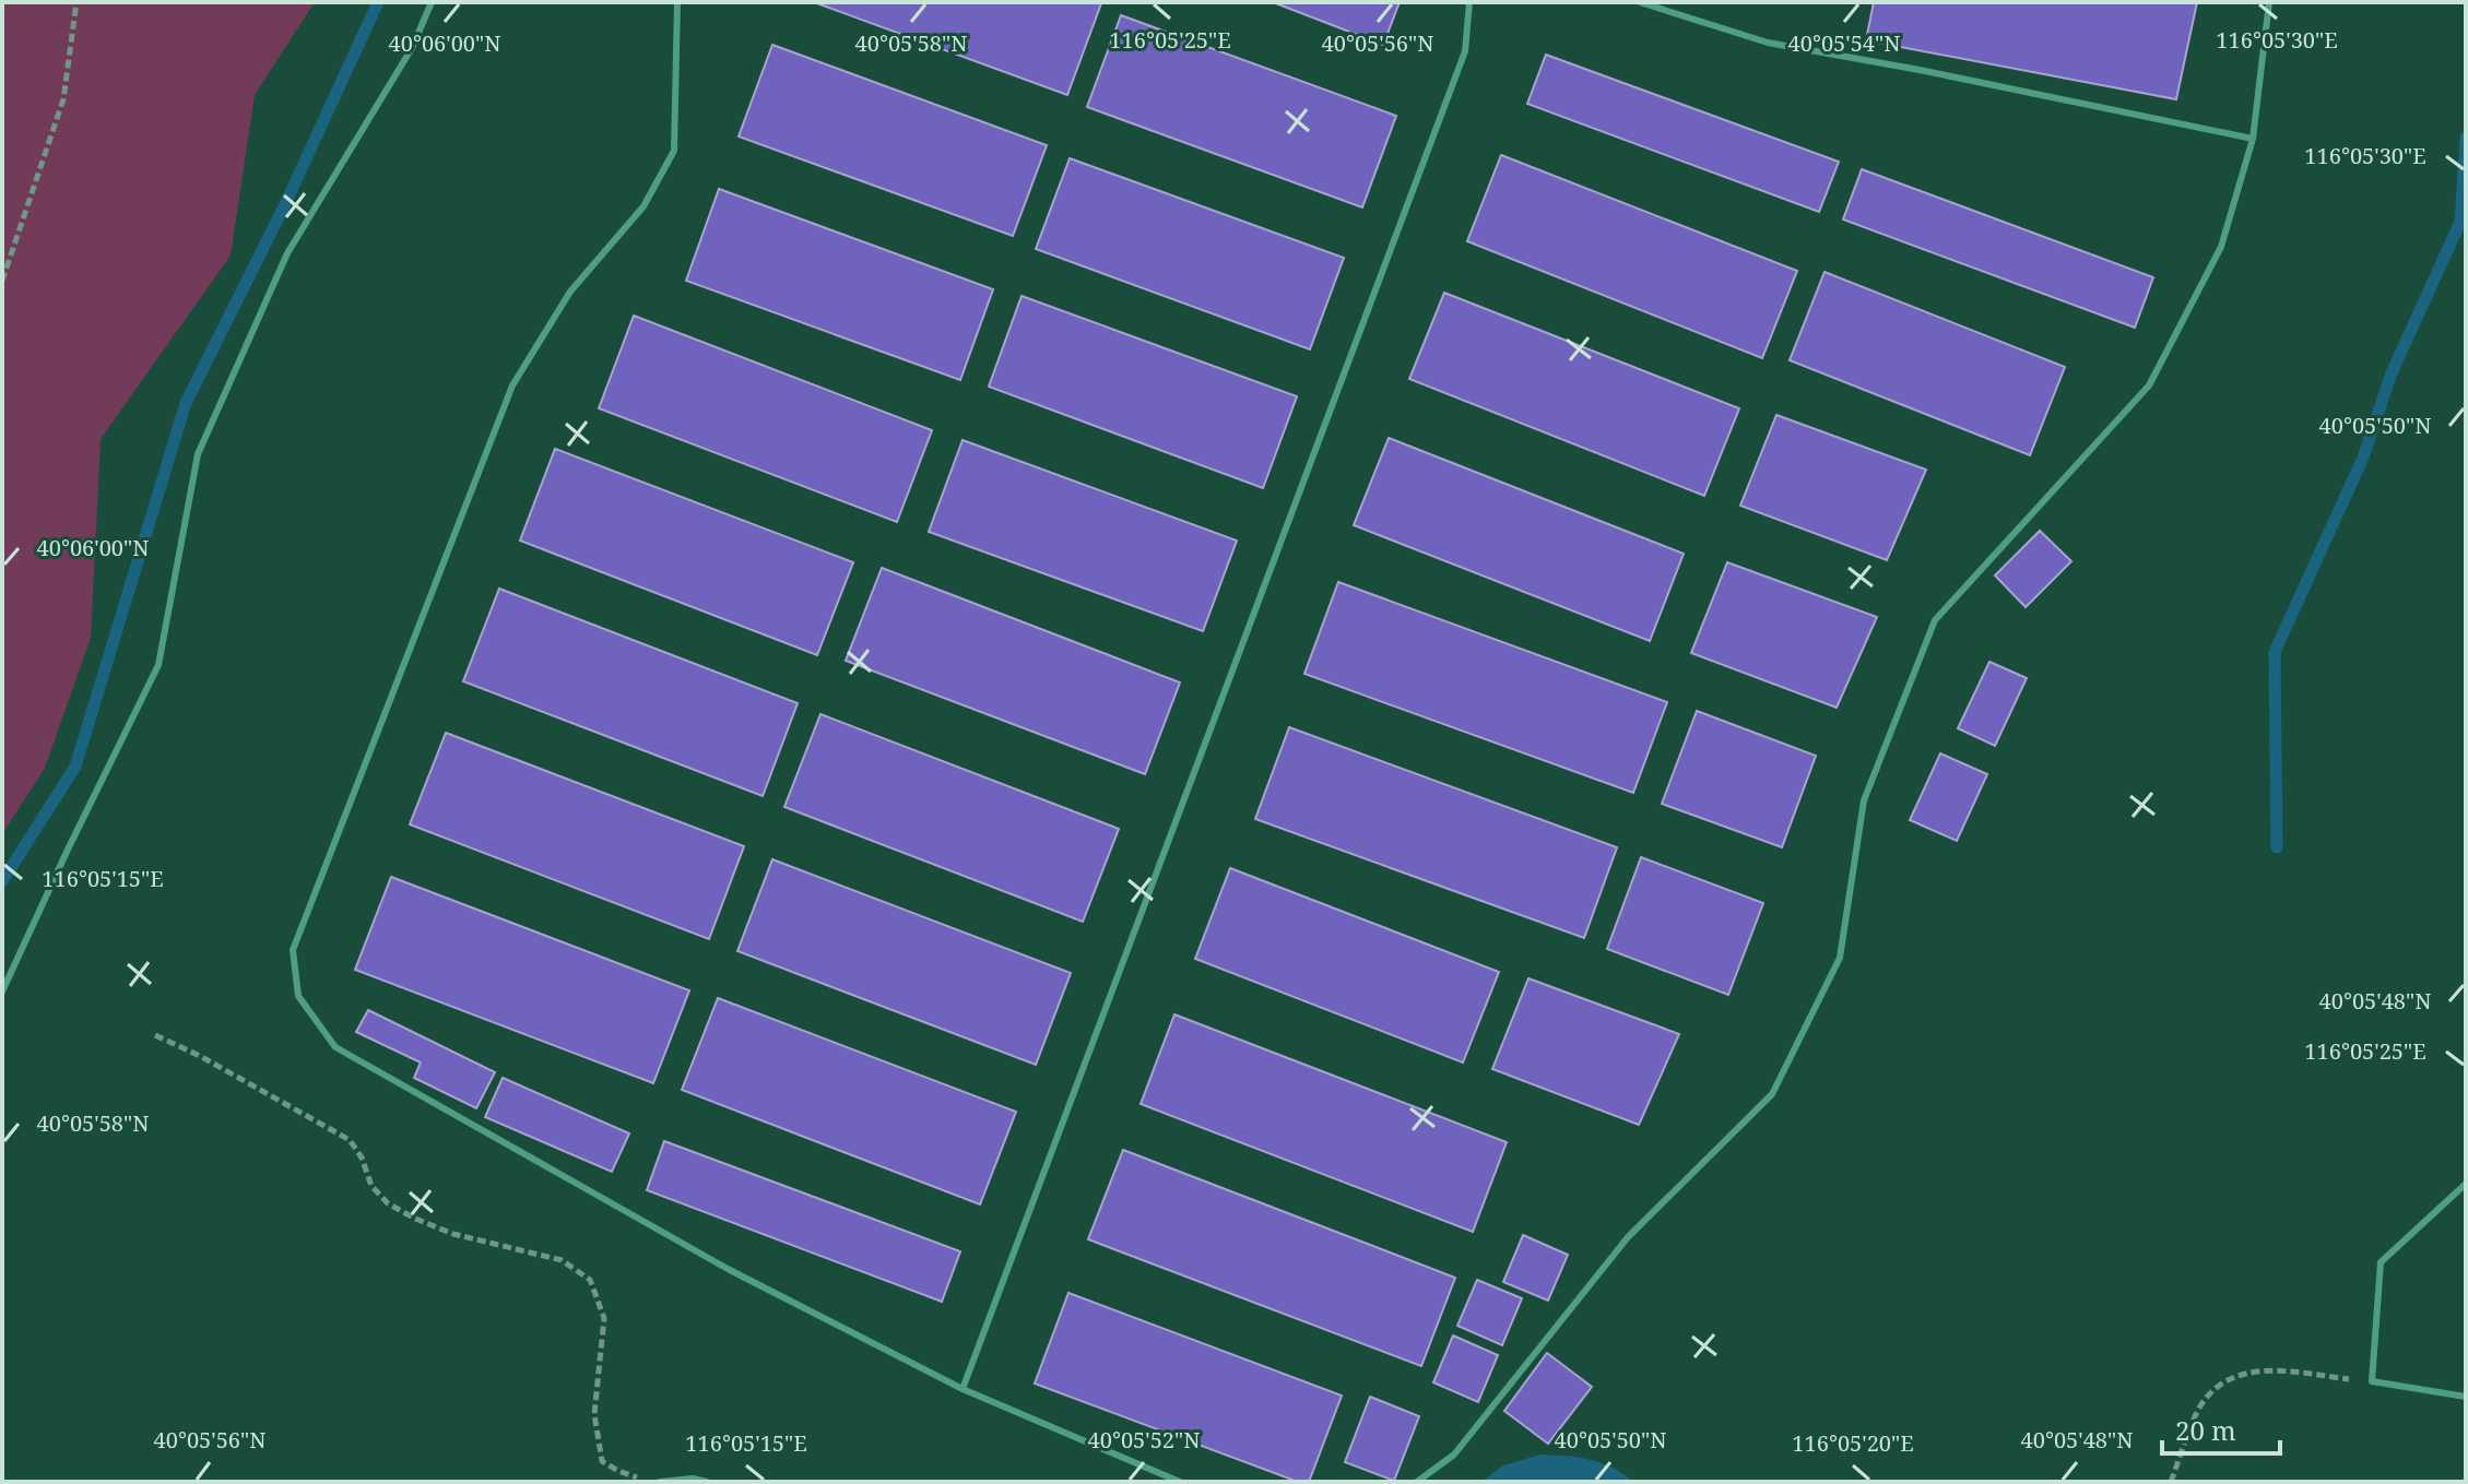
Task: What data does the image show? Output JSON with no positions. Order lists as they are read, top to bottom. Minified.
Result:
{"scale_bar":"20 m","coordinates":["116°05'25\"E","116°05'30\"E","40°06'00\"N","40°05'58\"N","40°05'56\"N","40°05'54\"N","40°05'50\"N","116°05'15\"E","40°05'48\"N","40°05'52\"N","116°05'20\"E"]}
